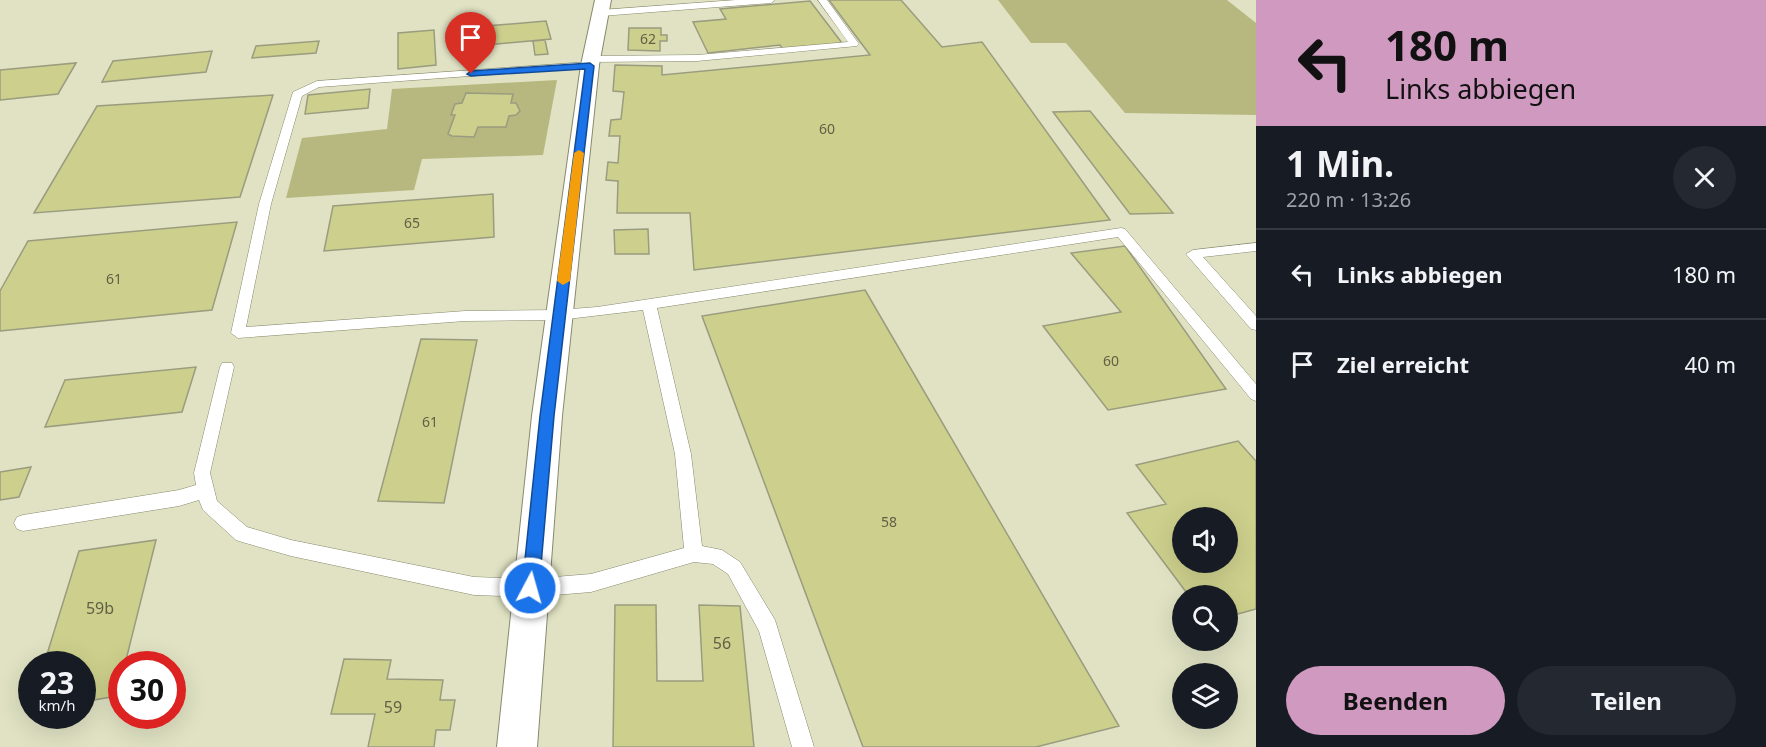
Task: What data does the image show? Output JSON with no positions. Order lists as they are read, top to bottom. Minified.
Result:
{"house_numbers":["62","60","65","61","60","61","58","59b","56","59"],"page":{"turn":["180 m","Links abbiegen"],"heading":["1 Min.","220 m · 13:26"],"list":[{"name":"Links abbiegen","value":"180 m"},{"name":"Ziel erreicht","value":"40 m"}],"speed":"23 km/h","limit":"30","buttons":["Beenden","Teilen"]}}
